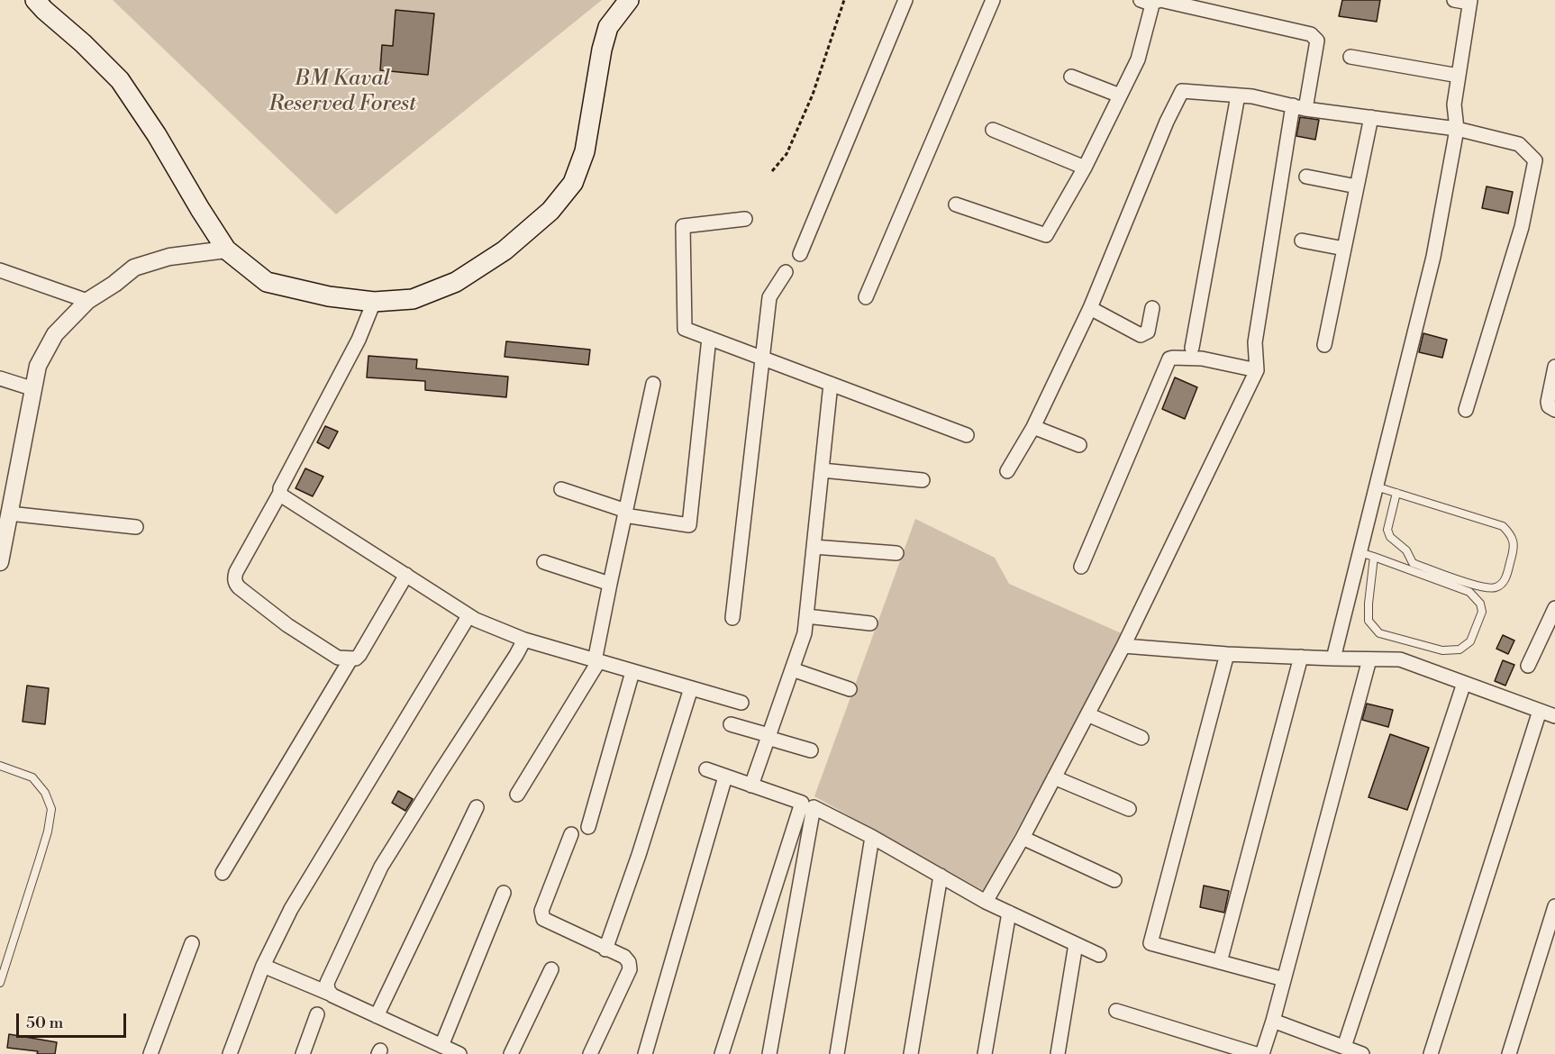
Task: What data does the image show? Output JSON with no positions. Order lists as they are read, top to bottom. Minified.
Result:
{"parks":["BM Kaval Reserved Forest"],"scale_bar":"50 m"}
